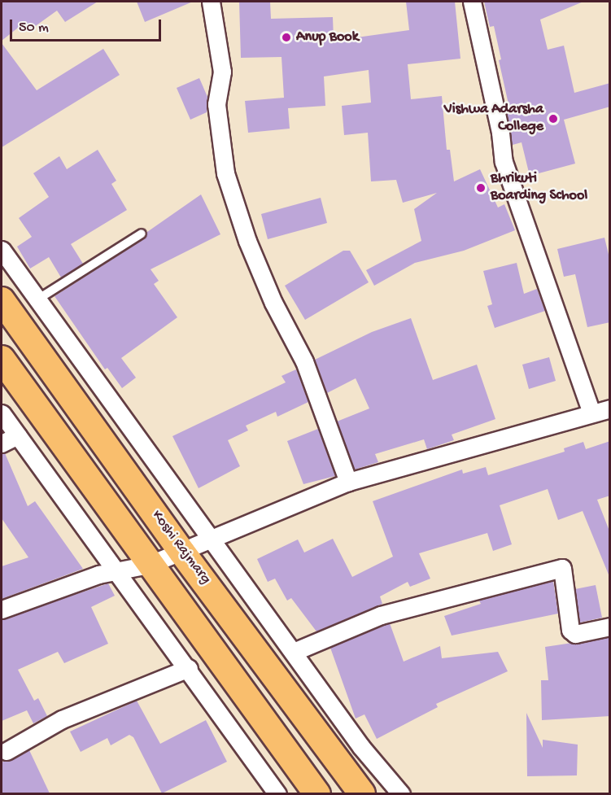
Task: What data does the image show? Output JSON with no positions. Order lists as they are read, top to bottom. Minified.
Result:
{"streets":{"main road":["Koshi Rajmarg"]},"places":["Anup Book","Vishwa Adarsha College","Bhrikuti Boarding School"],"scale_bar":"50 m"}
